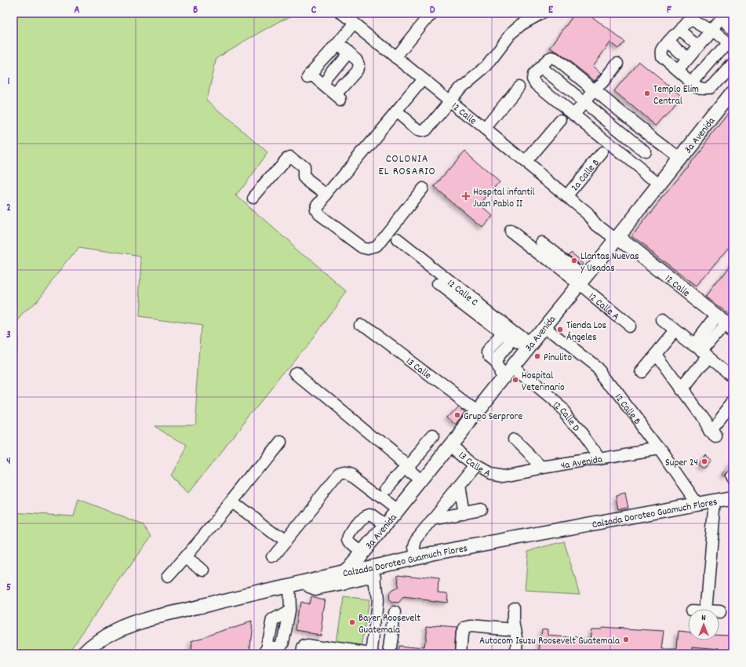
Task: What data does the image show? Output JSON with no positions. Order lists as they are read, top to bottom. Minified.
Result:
{"streets":{"main road":["12 Calle","3a Avenida","Calzada Doroteo Guamuch Flores"],"street":["2a Calle B","12 Calle C","12 Calle A","13 Calle","12 Calle B","12 Calle D","4a Avenida","13 Calle A"]},"crossings":[["12 Calle","3a Avenida"],["12 Calle","2a Calle B"],["3a Avenida","12 Calle C"],["3a Avenida","12 Calle A"],["3a Avenida","13 Calle"],["3a Avenida","12 Calle B"],["3a Avenida","12 Calle D"],["3a Avenida","13 Calle A"],["3a Avenida","Calzada Doroteo Guamuch Flores"],["12 Calle B","4a Avenida"],["12 Calle B","Calzada Doroteo Guamuch Flores"],["12 Calle D","4a Avenida"],["4a Avenida","13 Calle A"]],"districts":["COLONIA EL ROSARIO"],"places":{"other":["Templo Elim Central","Llantas Nuevas y Usadas","Tienda Los Ángeles","Pinulito","Hospital Veterinario","Grupo Serprore","Super 24","Bayer Roosevelt Guatemala","Autocom Isuzu Roosevelt Guatemala"],"health":["Hospital infantil Juan Pablo II"]},"north":"top","grid":{"columns":["A","B","C","D","E","F"],"rows":["1","2","3","4","5"]}}
